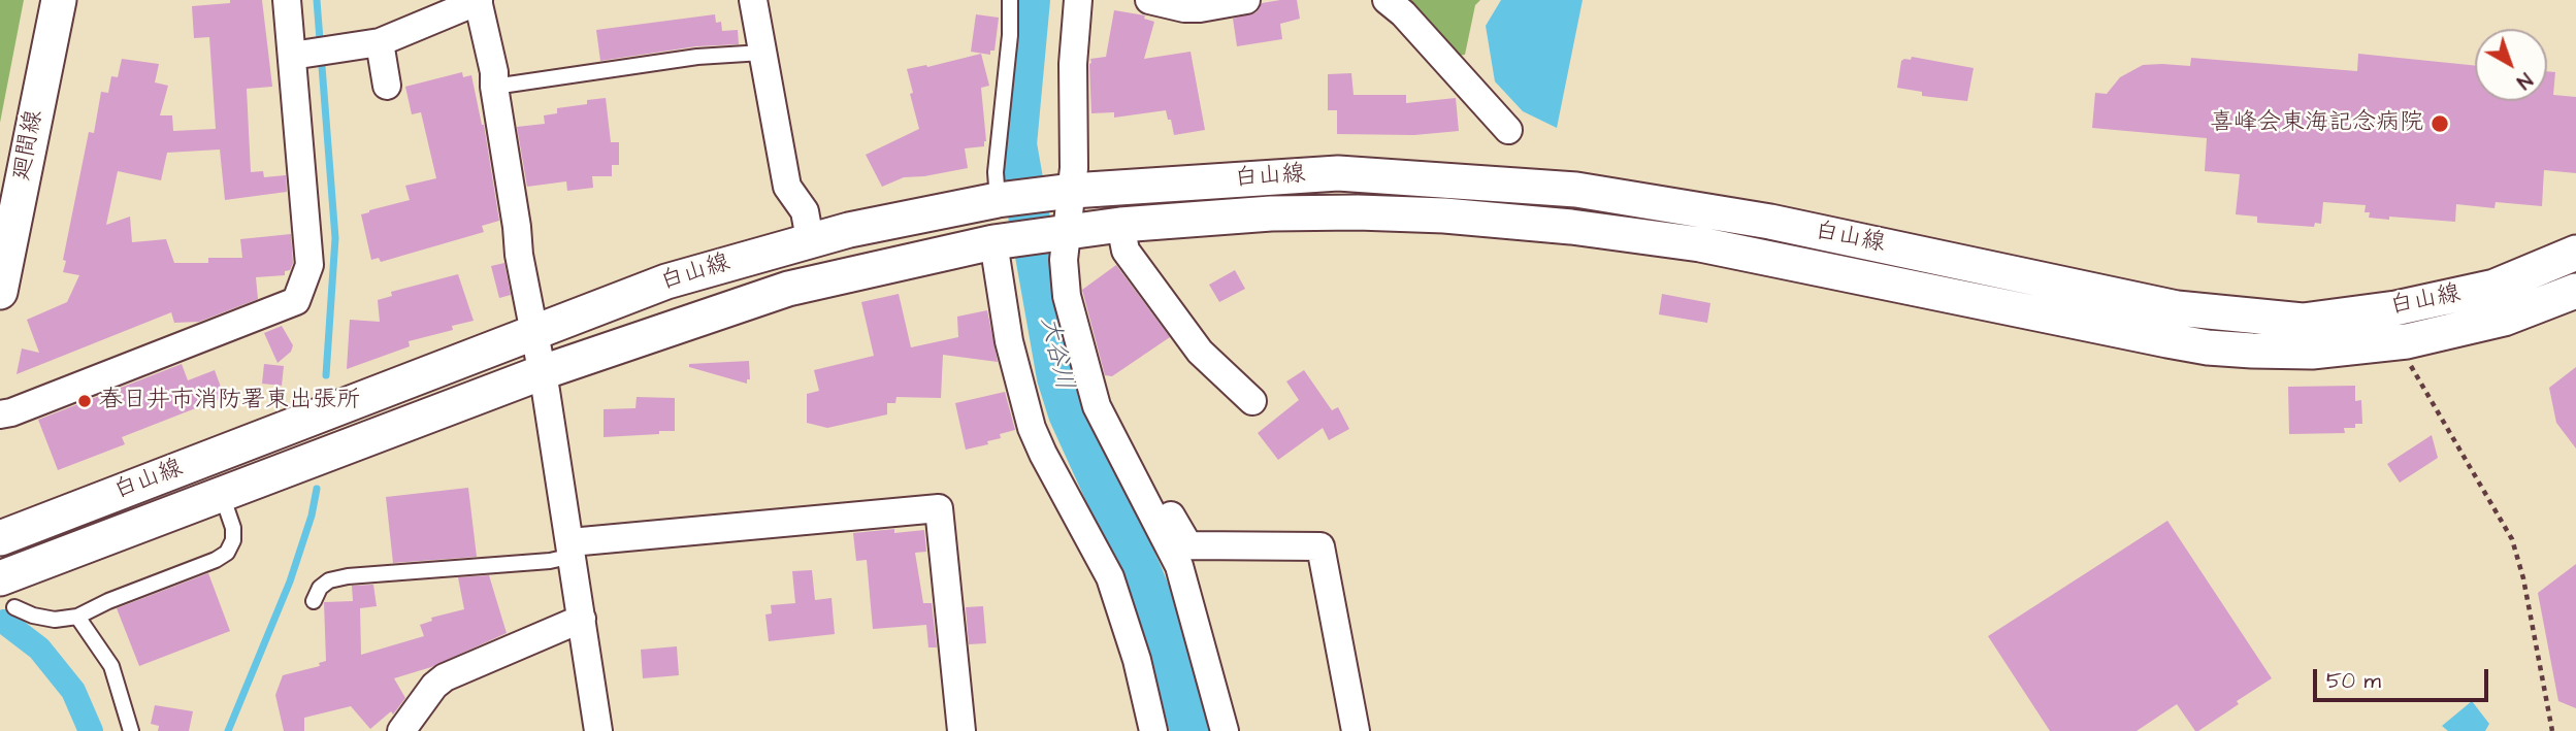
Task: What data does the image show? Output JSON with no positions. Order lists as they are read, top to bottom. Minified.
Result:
{"streets":{"street":["廻間線","白山線"]},"water":["大谷川"],"places":["喜峰会東海記念病院","春日井市消防署東出張所"],"scale_bar":"50 m","north":"bottom right"}
